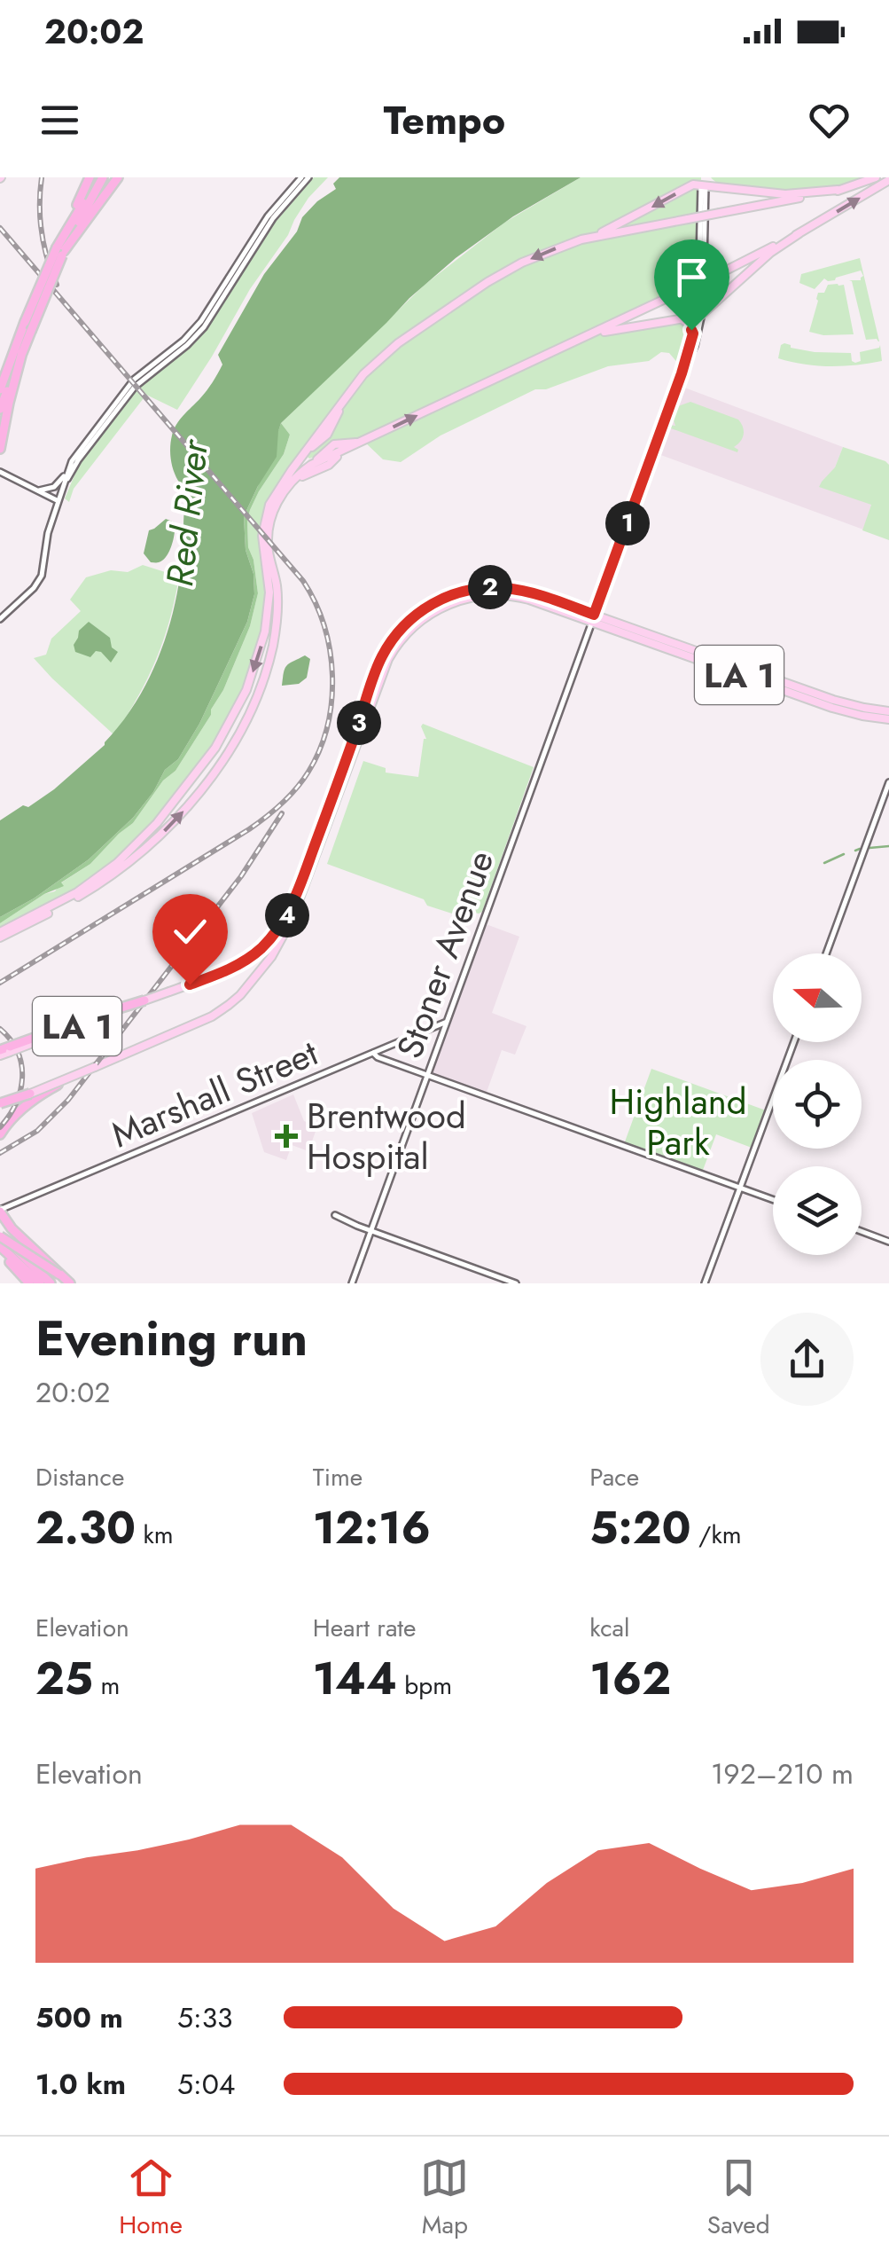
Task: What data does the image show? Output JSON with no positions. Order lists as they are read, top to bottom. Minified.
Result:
{"streets":{"main road":["LA 1"],"street":["Stoner Avenue","Marshall Street"]},"crossings":[["LA 1","Stoner Avenue"],["Stoner Avenue","Marshall Street"]],"water":["Red River"],"parks":["Highland Park"],"places":{"health":["Brentwood Hospital"]},"north":"left","page":{"status":"20:02","header":"Tempo","pins":["1","2","3","4"],"heading":["Evening run","20:02"],"stats":[["Distance","2.30 km"],["Time","12:16"],["Pace","5:20 /km"],["Elevation","25 m"],["Heart rate","144 bpm"],["kcal","162"]],"chart":["Elevation","192–210 m"],"list":[{"name":"500 m","note":"5:33"},{"name":"1.0 km","note":"5:04"}],"tabs":["Home","Map","Saved"]}}
